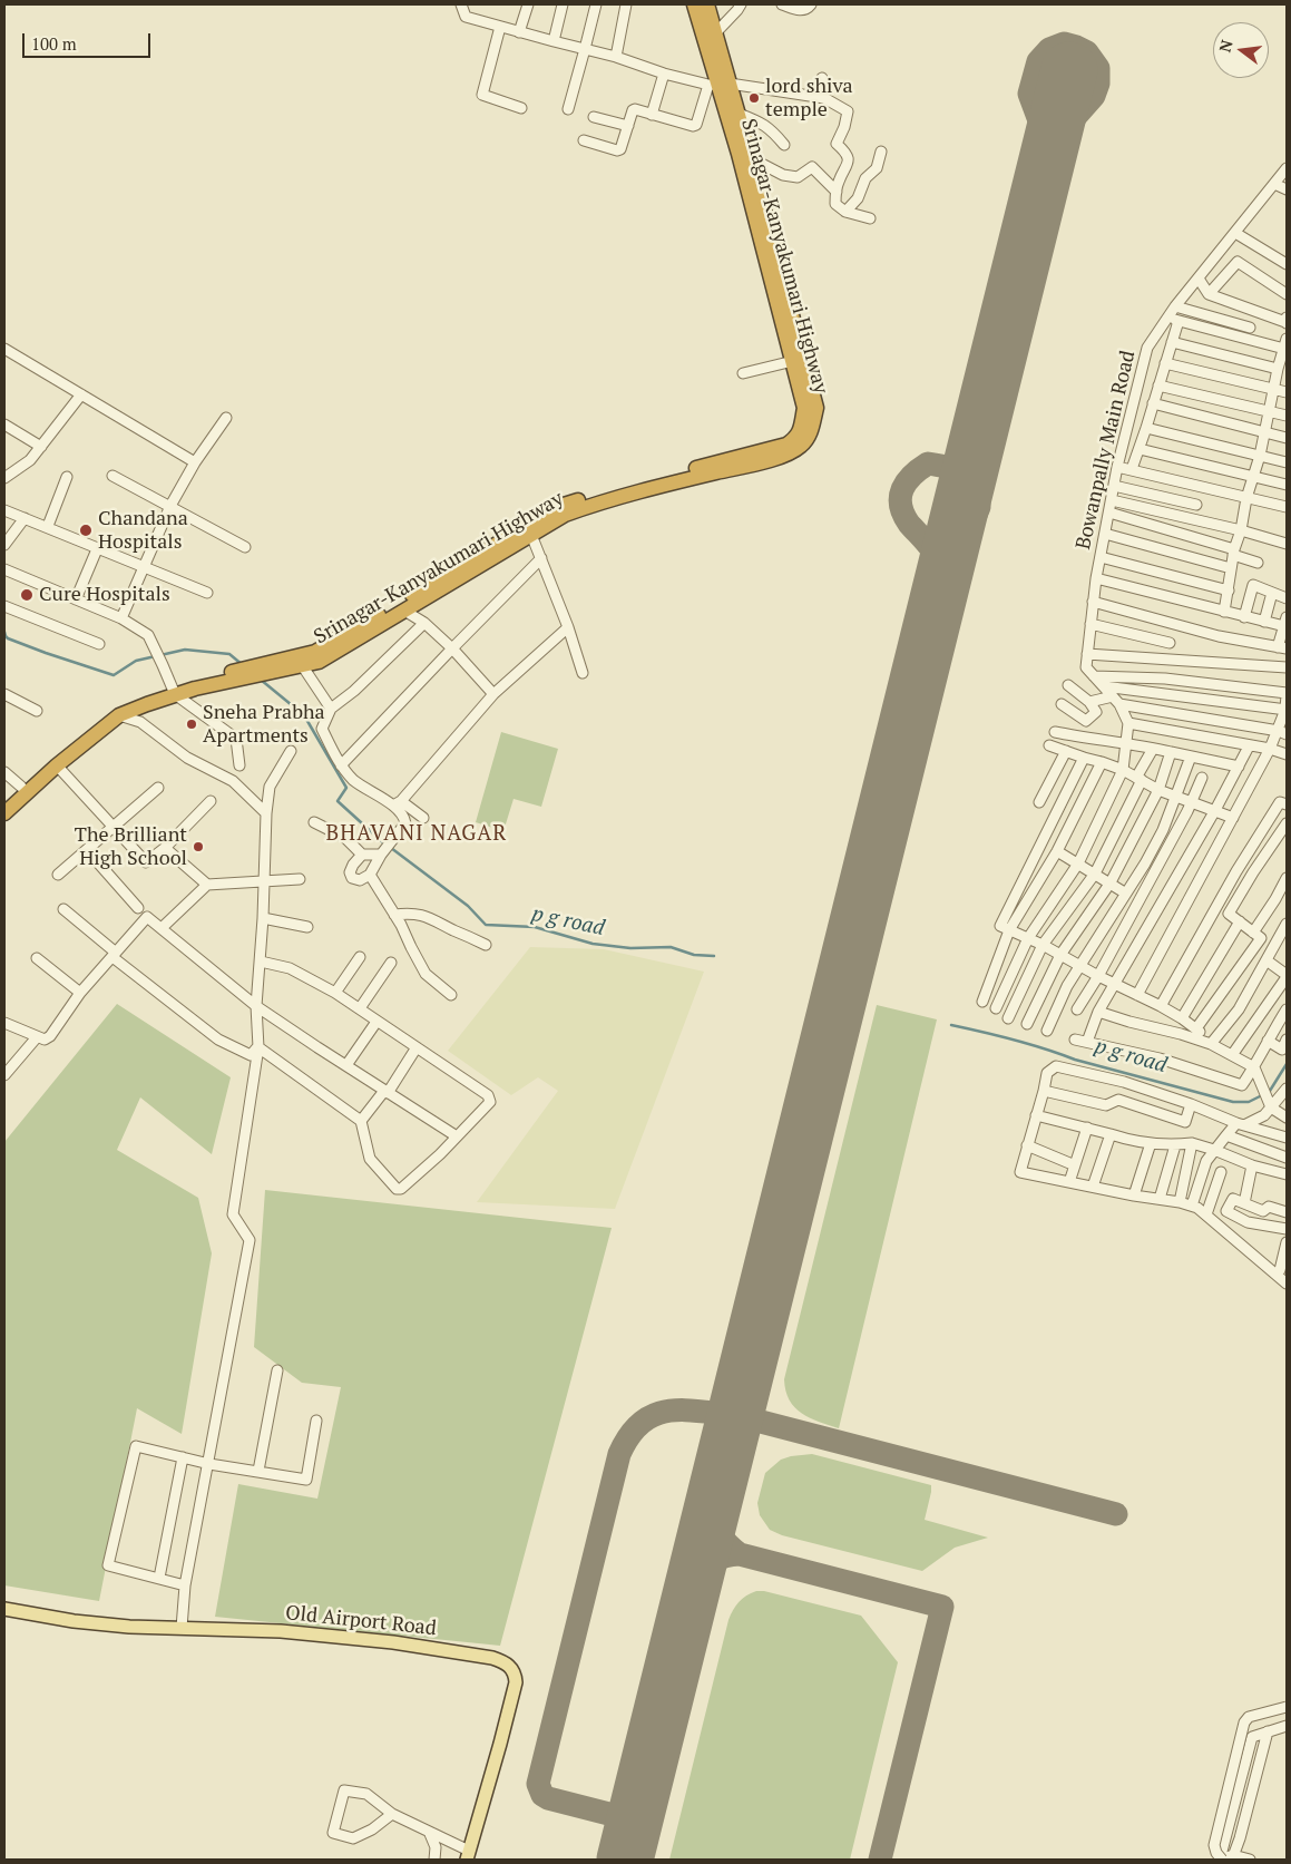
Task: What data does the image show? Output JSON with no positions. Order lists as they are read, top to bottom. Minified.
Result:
{"streets":{"highway":["Srinagar-Kanyakumari Highway"],"main road":["Old Airport Road"],"street":["Bowanpally Main Road"]},"districts":["BHAVANI NAGAR"],"water":["p g road"],"places":["lord shiva temple","Chandana Hospitals","Cure Hospitals","Sneha Prabha Apartments","The Brilliant High School"],"scale_bar":"100 m","north":"left"}
